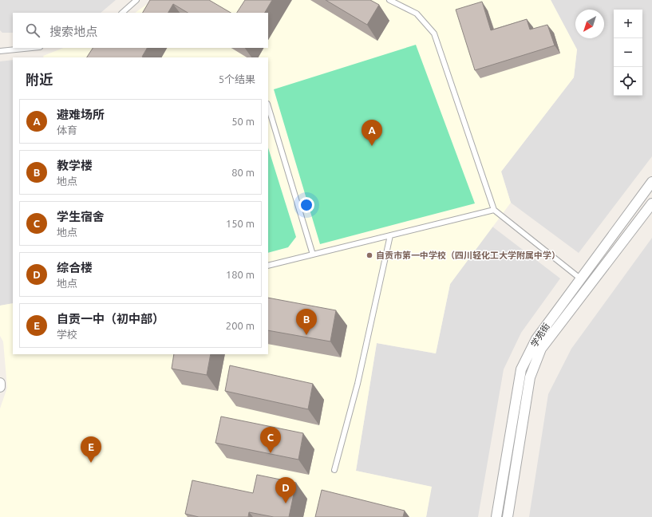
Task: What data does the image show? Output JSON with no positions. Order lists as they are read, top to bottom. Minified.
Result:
{"streets":{"street":["学苑街"]},"places":["自贡市第一中学校（四川轻化工大学附属中学）"],"north":"bottom left","page":{"map_buttons":["+","−"],"search":"搜索地点","heading":["附近","5个结果"],"list":[{"mark":"A","name":"避难场所","note":"体育","value":"50 m"},{"mark":"B","name":"教学楼","note":"地点","value":"80 m"},{"mark":"C","name":"学生宿舍","note":"地点","value":"150 m"},{"mark":"D","name":"综合楼","note":"地点","value":"180 m"},{"mark":"E","name":"自贡一中（初中部）","note":"学校","value":"200 m"}],"pins":["A","B","C","E","D"]}}
